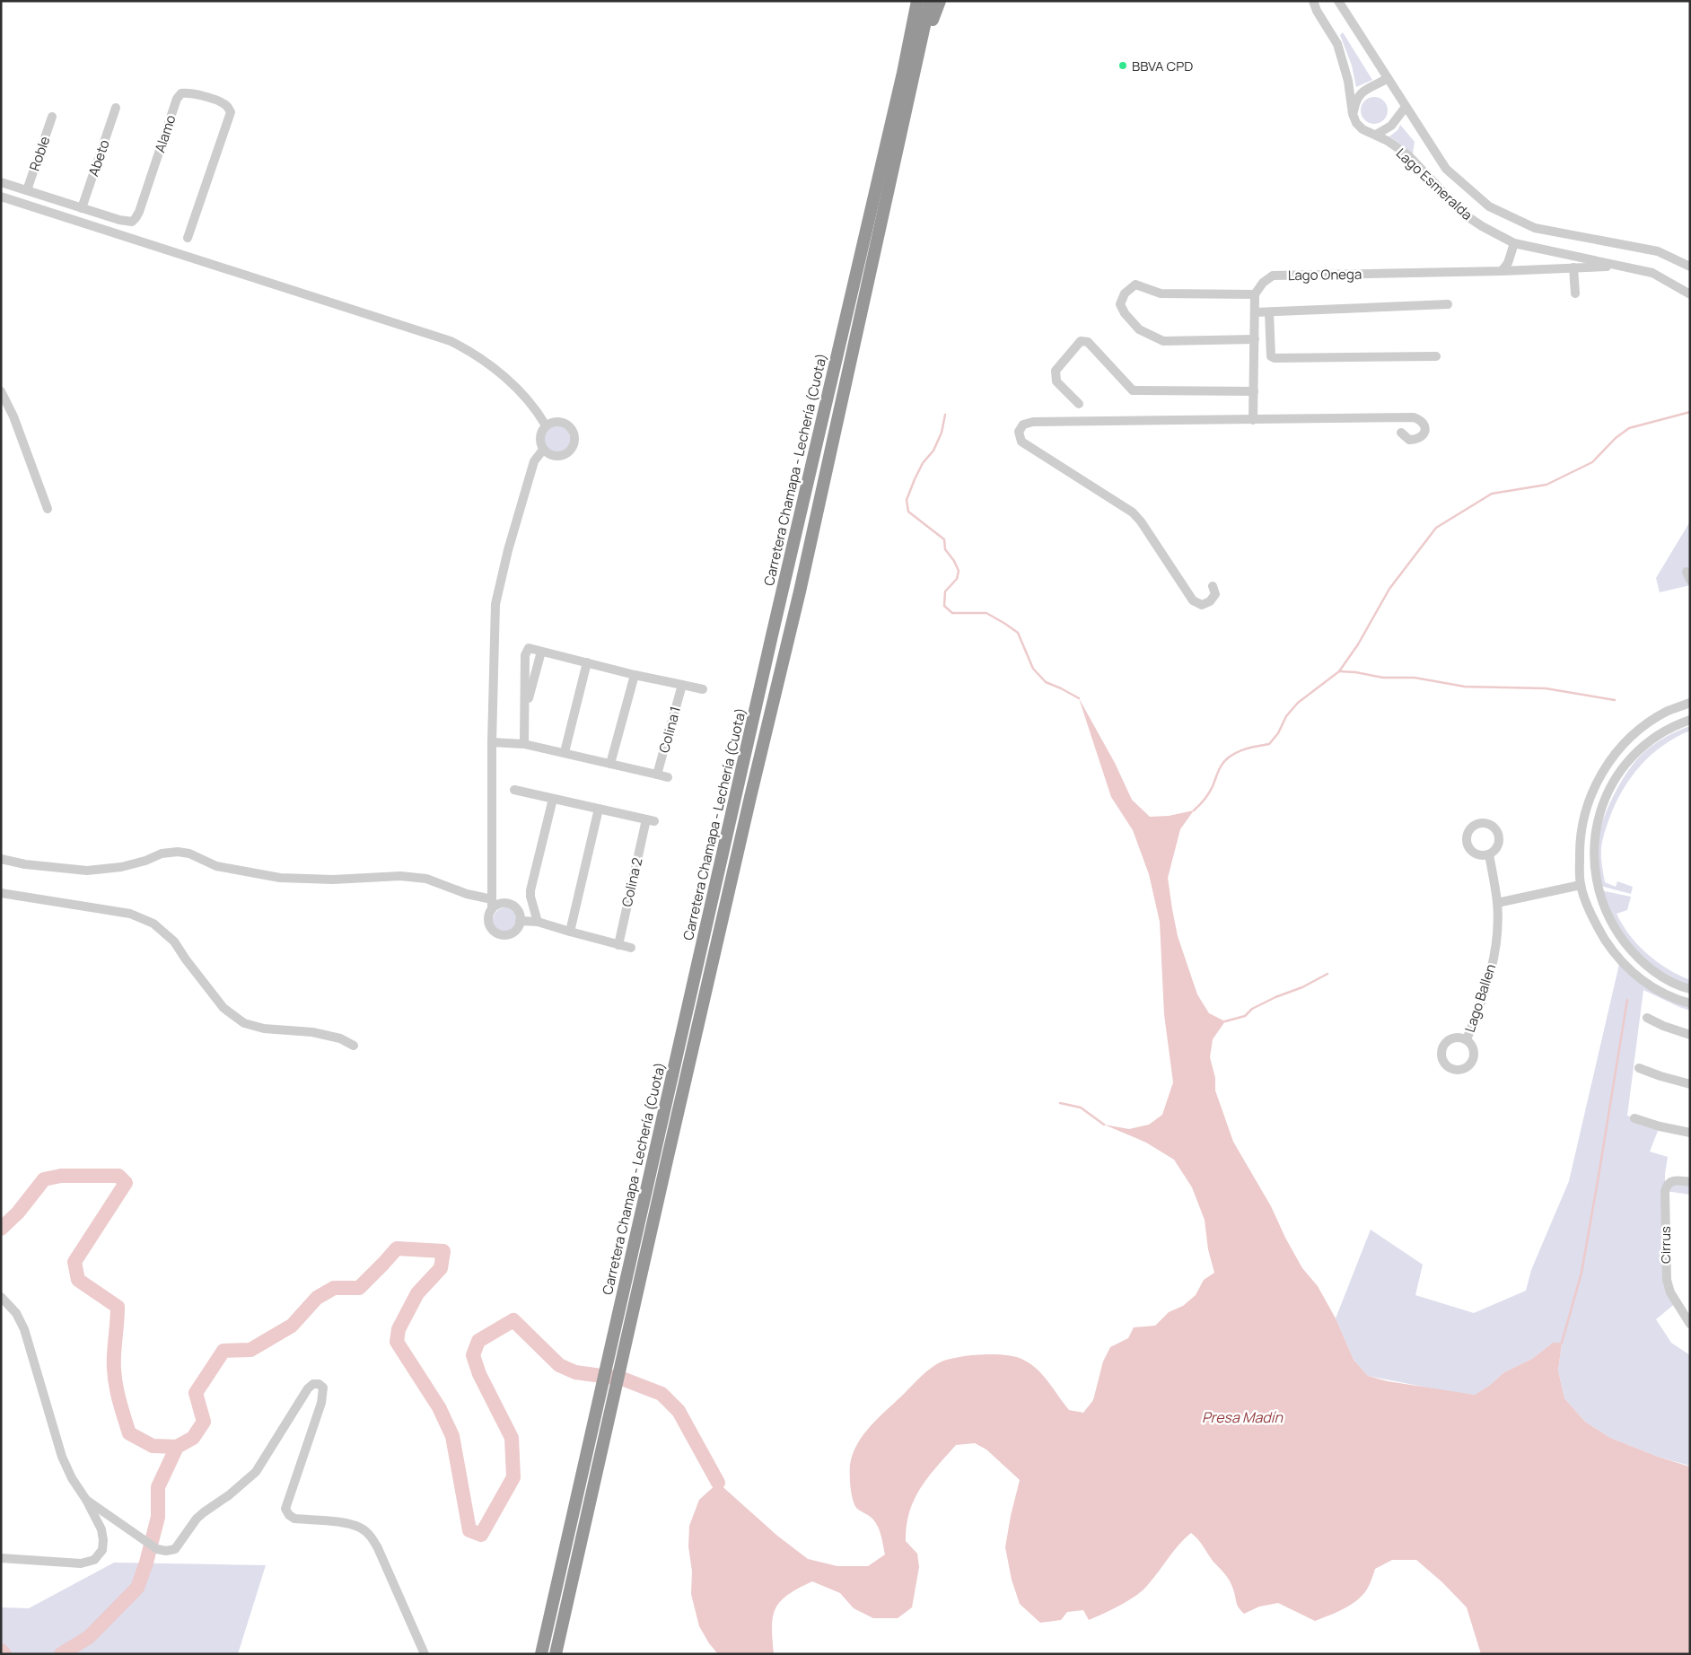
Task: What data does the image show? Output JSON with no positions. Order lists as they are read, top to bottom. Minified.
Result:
{"streets":{"highway":["Carretera Chamapa - Lechería (Cuota)"],"street":["Alamo","Roble","Abeto","Lago Esmeralda","Lago Onega","Colina 1","Colina 2","Lago Ballen","Cirrus"]},"crossings":[["Alamo","Roble"],["Alamo","Abeto"],["Lago Esmeralda","Lago Onega"]],"water":["Presa Madín"],"places":["BBVA CPD"]}
